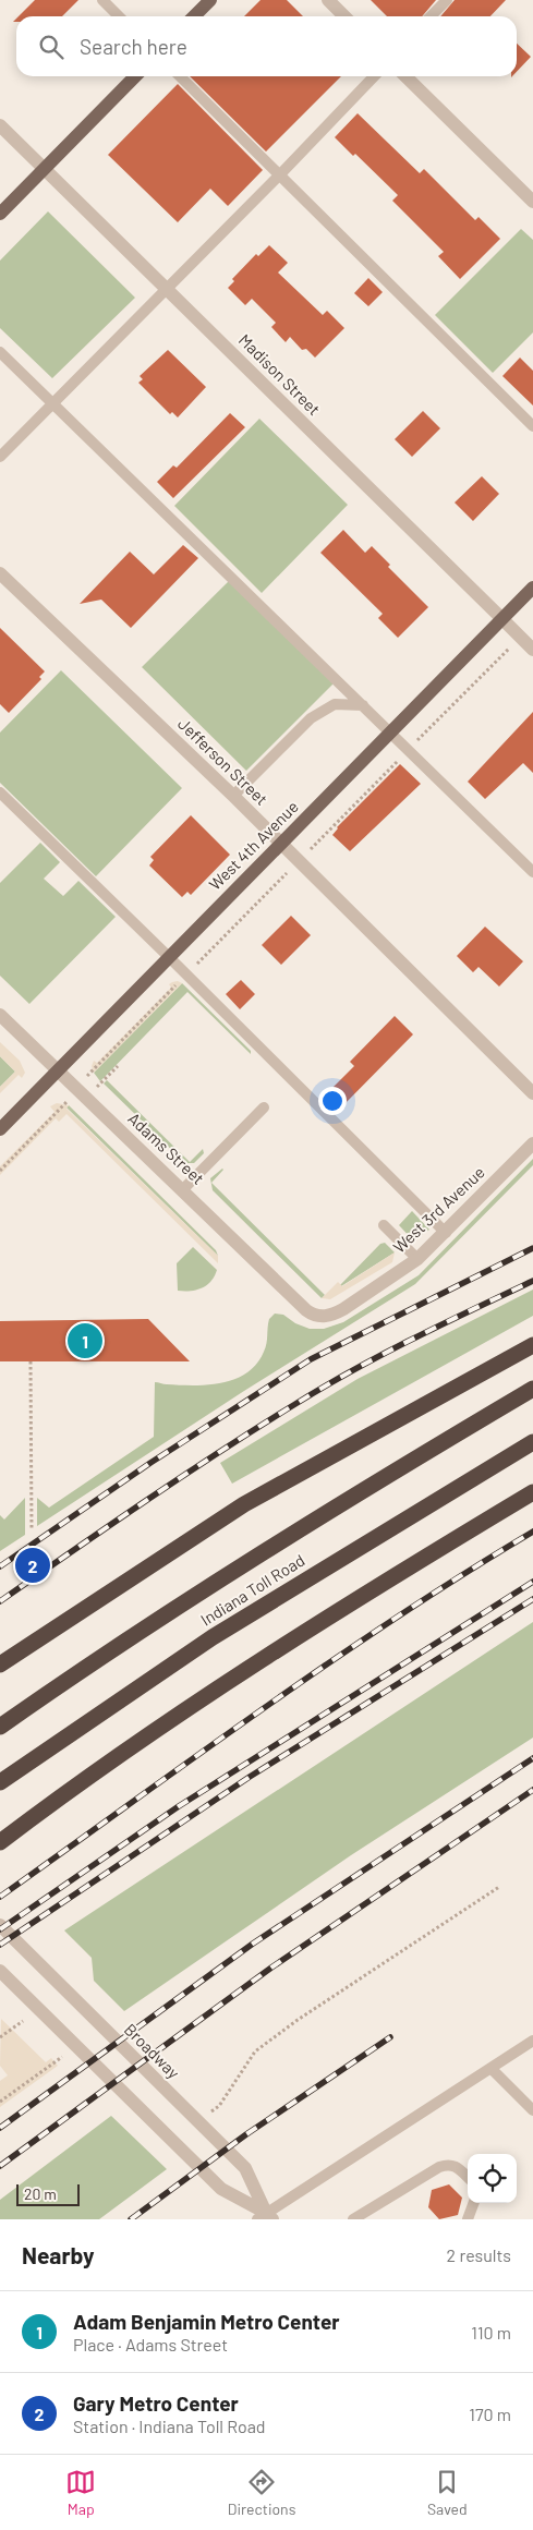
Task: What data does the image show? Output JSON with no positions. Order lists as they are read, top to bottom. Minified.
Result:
{"streets":{"highway":["Indiana Toll Road"],"main road":["West 4th Avenue"],"street":["Madison Street","Jefferson Street","Adams Street","West 3rd Avenue","Broadway"]},"crossings":[["Madison Street","West 4th Avenue"],["Jefferson Street","West 4th Avenue"],["West 4th Avenue","Adams Street"],["Adams Street","West 3rd Avenue"]],"scale_bar":"20 m","page":{"search":"Search here","pins":["1","2"],"scale":"20 m","heading":["Nearby","2 results"],"list":[{"mark":"1","name":"Adam Benjamin Metro Center","note":"Place · Adams Street","value":"110 m"},{"mark":"2","name":"Gary Metro Center","note":"Station · Indiana Toll Road","value":"170 m"}],"nav":["Map","Directions","Saved"]}}
